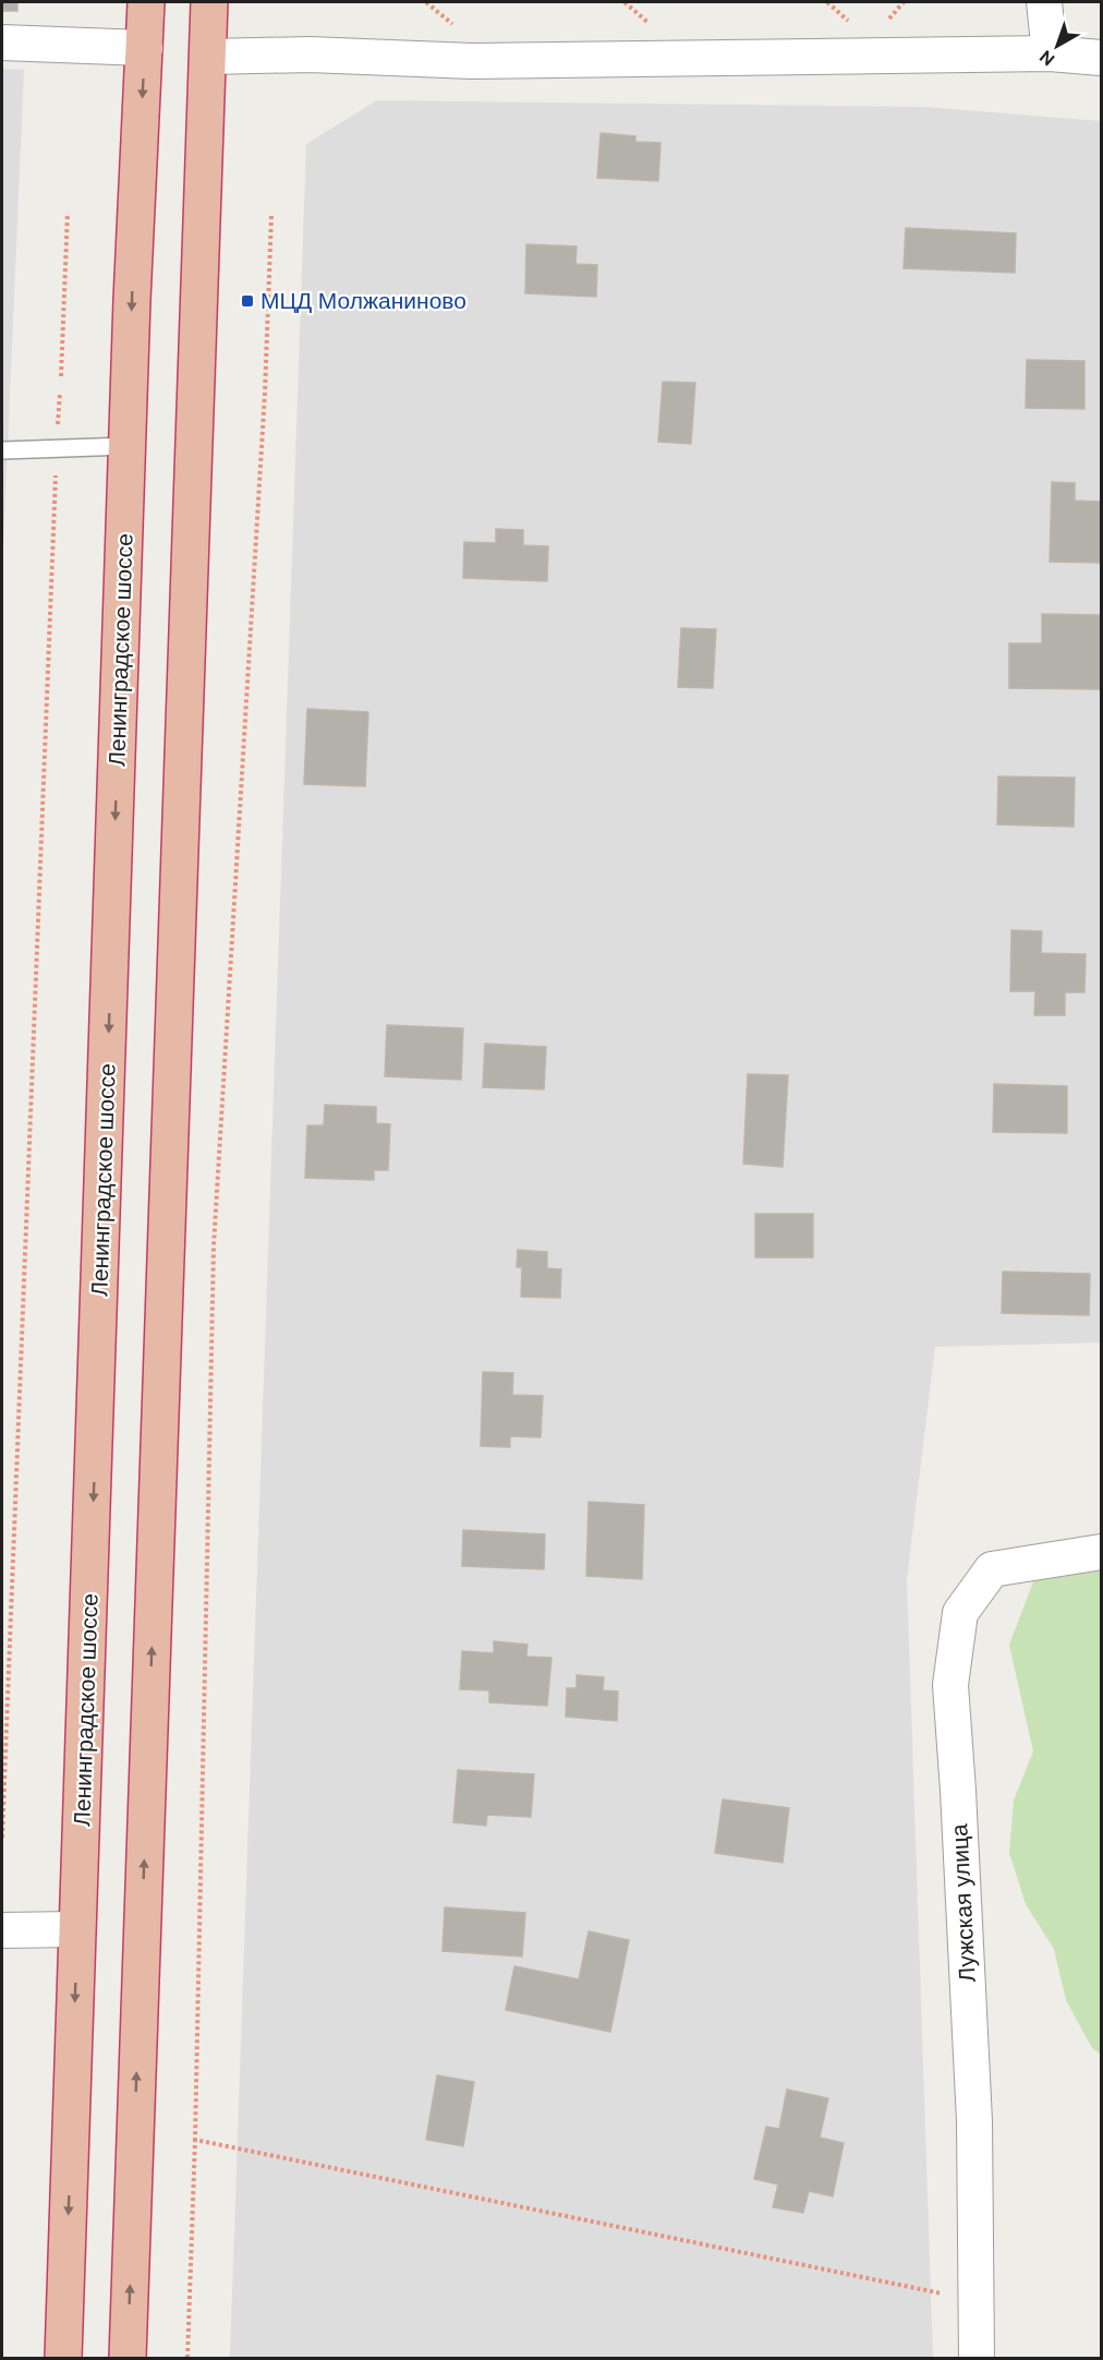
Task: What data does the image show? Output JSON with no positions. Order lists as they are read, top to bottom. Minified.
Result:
{"streets":{"highway":["Ленинградское шоссе"],"street":["Лужская улица"]},"places":{"transit":["МЦД Молжаниново"]},"north":"bottom left"}
